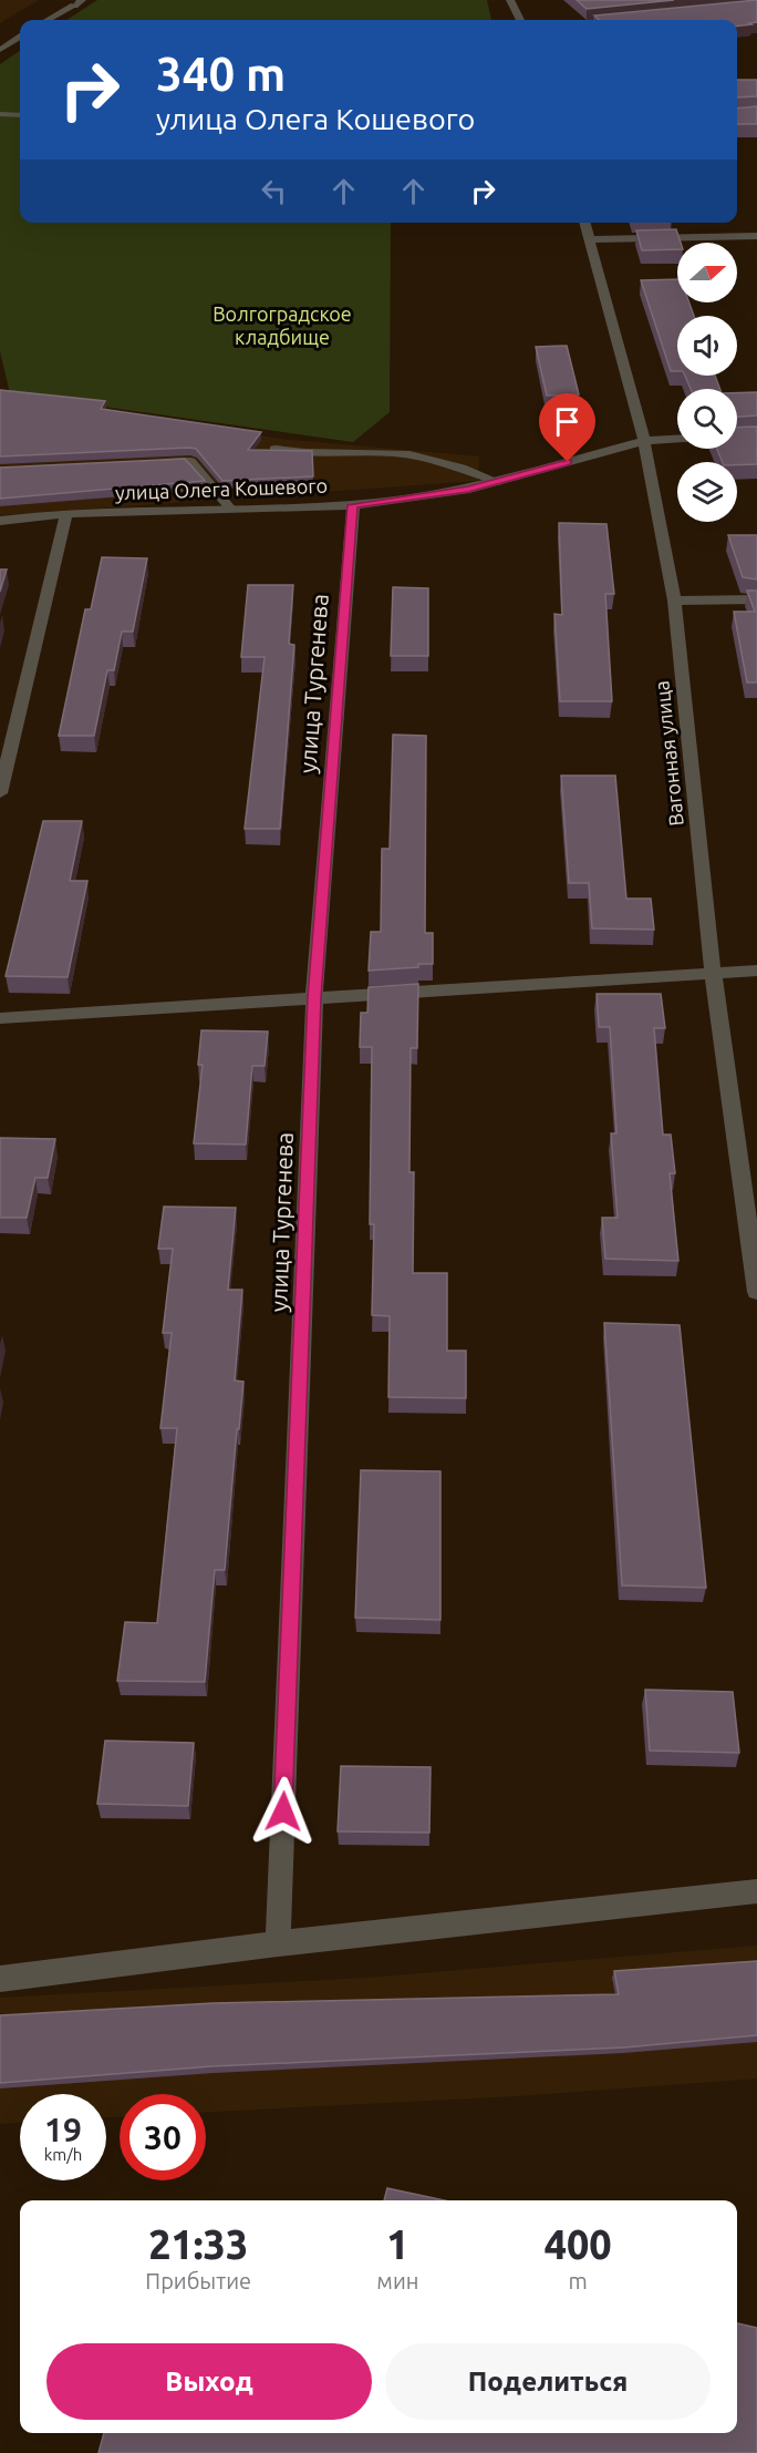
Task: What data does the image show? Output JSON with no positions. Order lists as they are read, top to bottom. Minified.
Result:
{"streets":{"street":["улица Олега Кошевого","улица Тургенева","Вагонная улица"]},"crossings":[["улица Олега Кошевого","улица Тургенева"],["улица Олега Кошевого","Вагонная улица"]],"parks":["Волгоградское кладбище"],"north":"right","page":{"turn":["340 m","улица Олега Кошевого"],"speed":"19 km/h","limit":"30","eta":["21:33","Прибытие","1","мин","400","m"],"buttons":["Выход","Поделиться"]}}
